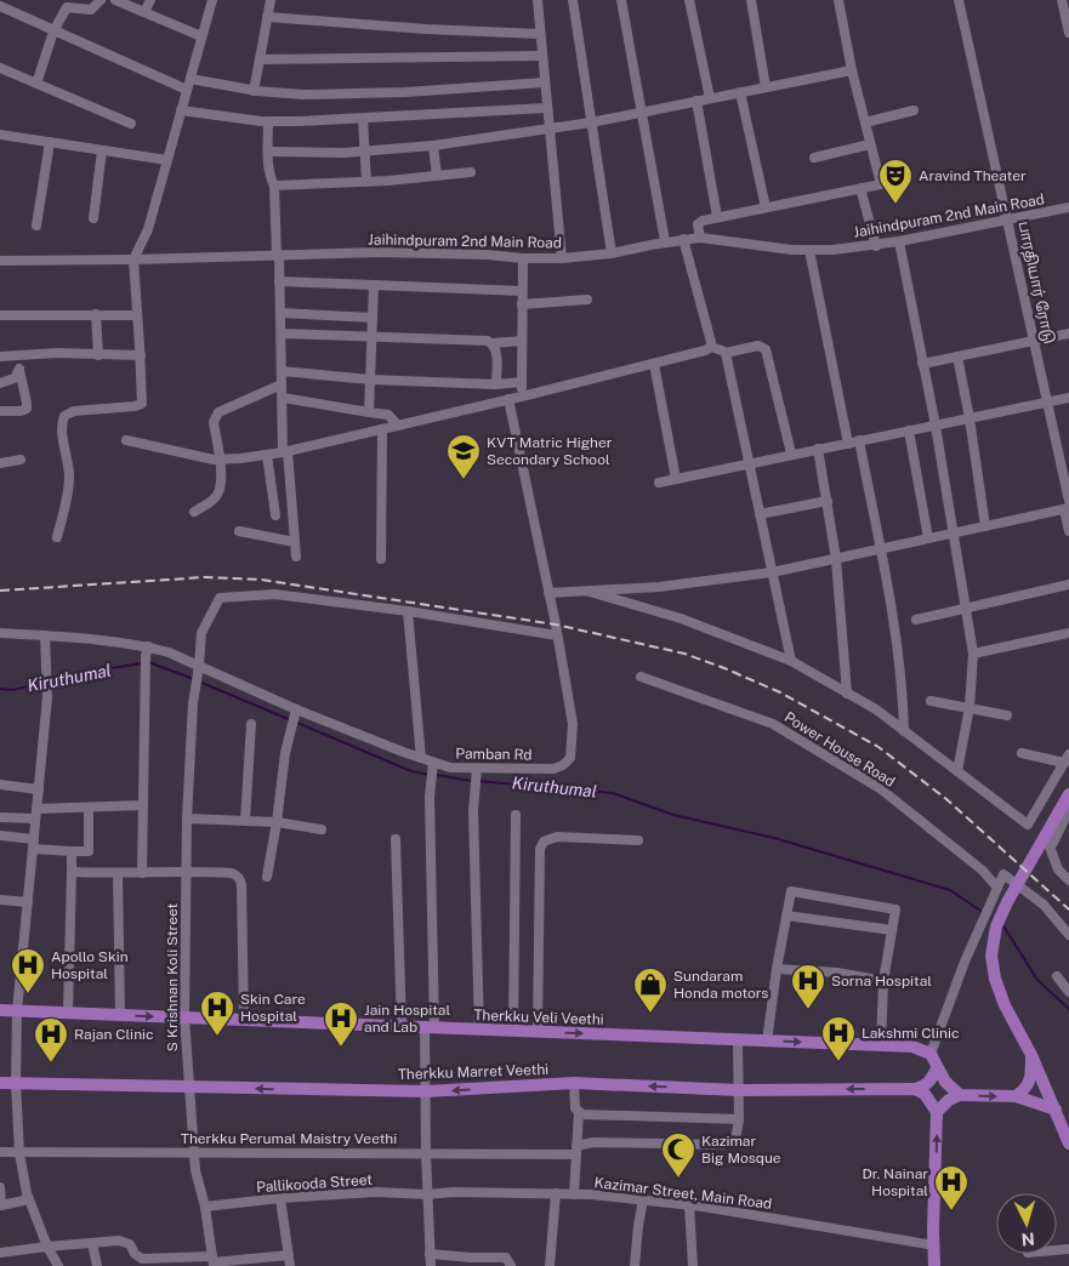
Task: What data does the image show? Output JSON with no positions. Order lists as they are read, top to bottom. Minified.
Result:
{"streets":{"main road":["Therkku Veli Veethi","Therkku Marret Veethi"],"street":["Jaihindpuram 2nd Main Road","பாரதியார் ரோடு","Power House Road","Pamban Rd","S Krishnan Koli Street","Therkku Perumal Maistry Veethi","Pallikooda Street","Kazimar Street, Main Road"]},"crossings":[["Jaihindpuram 2nd Main Road","பாரதியார் ரோடு"],["Pamban Rd","S Krishnan Koli Street"],["S Krishnan Koli Street","Therkku Veli Veethi"],["S Krishnan Koli Street","Therkku Marret Veethi"],["S Krishnan Koli Street","Therkku Perumal Maistry Veethi"],["S Krishnan Koli Street","Pallikooda Street"],["Pallikooda Street","Kazimar Street, Main Road"]],"one_way":["Therkku Veli Veethi","Therkku Marret Veethi"],"water":["Kiruthumal"],"places":{"theatre":["Aravind Theater"],"school or university":["KVT Matric Higher Secondary School"],"hospital":["Apollo Skin Hospital","Sorna Hospital","Skin Care Hospital","Jain Hospital and Lab","Lakshmi Clinic","Rajan Clinic","Dr. Nainar Hospital"],"shop":["Sundaram Honda motors"],"mosque":["Kazimar Big Mosque"]},"north":"bottom"}
